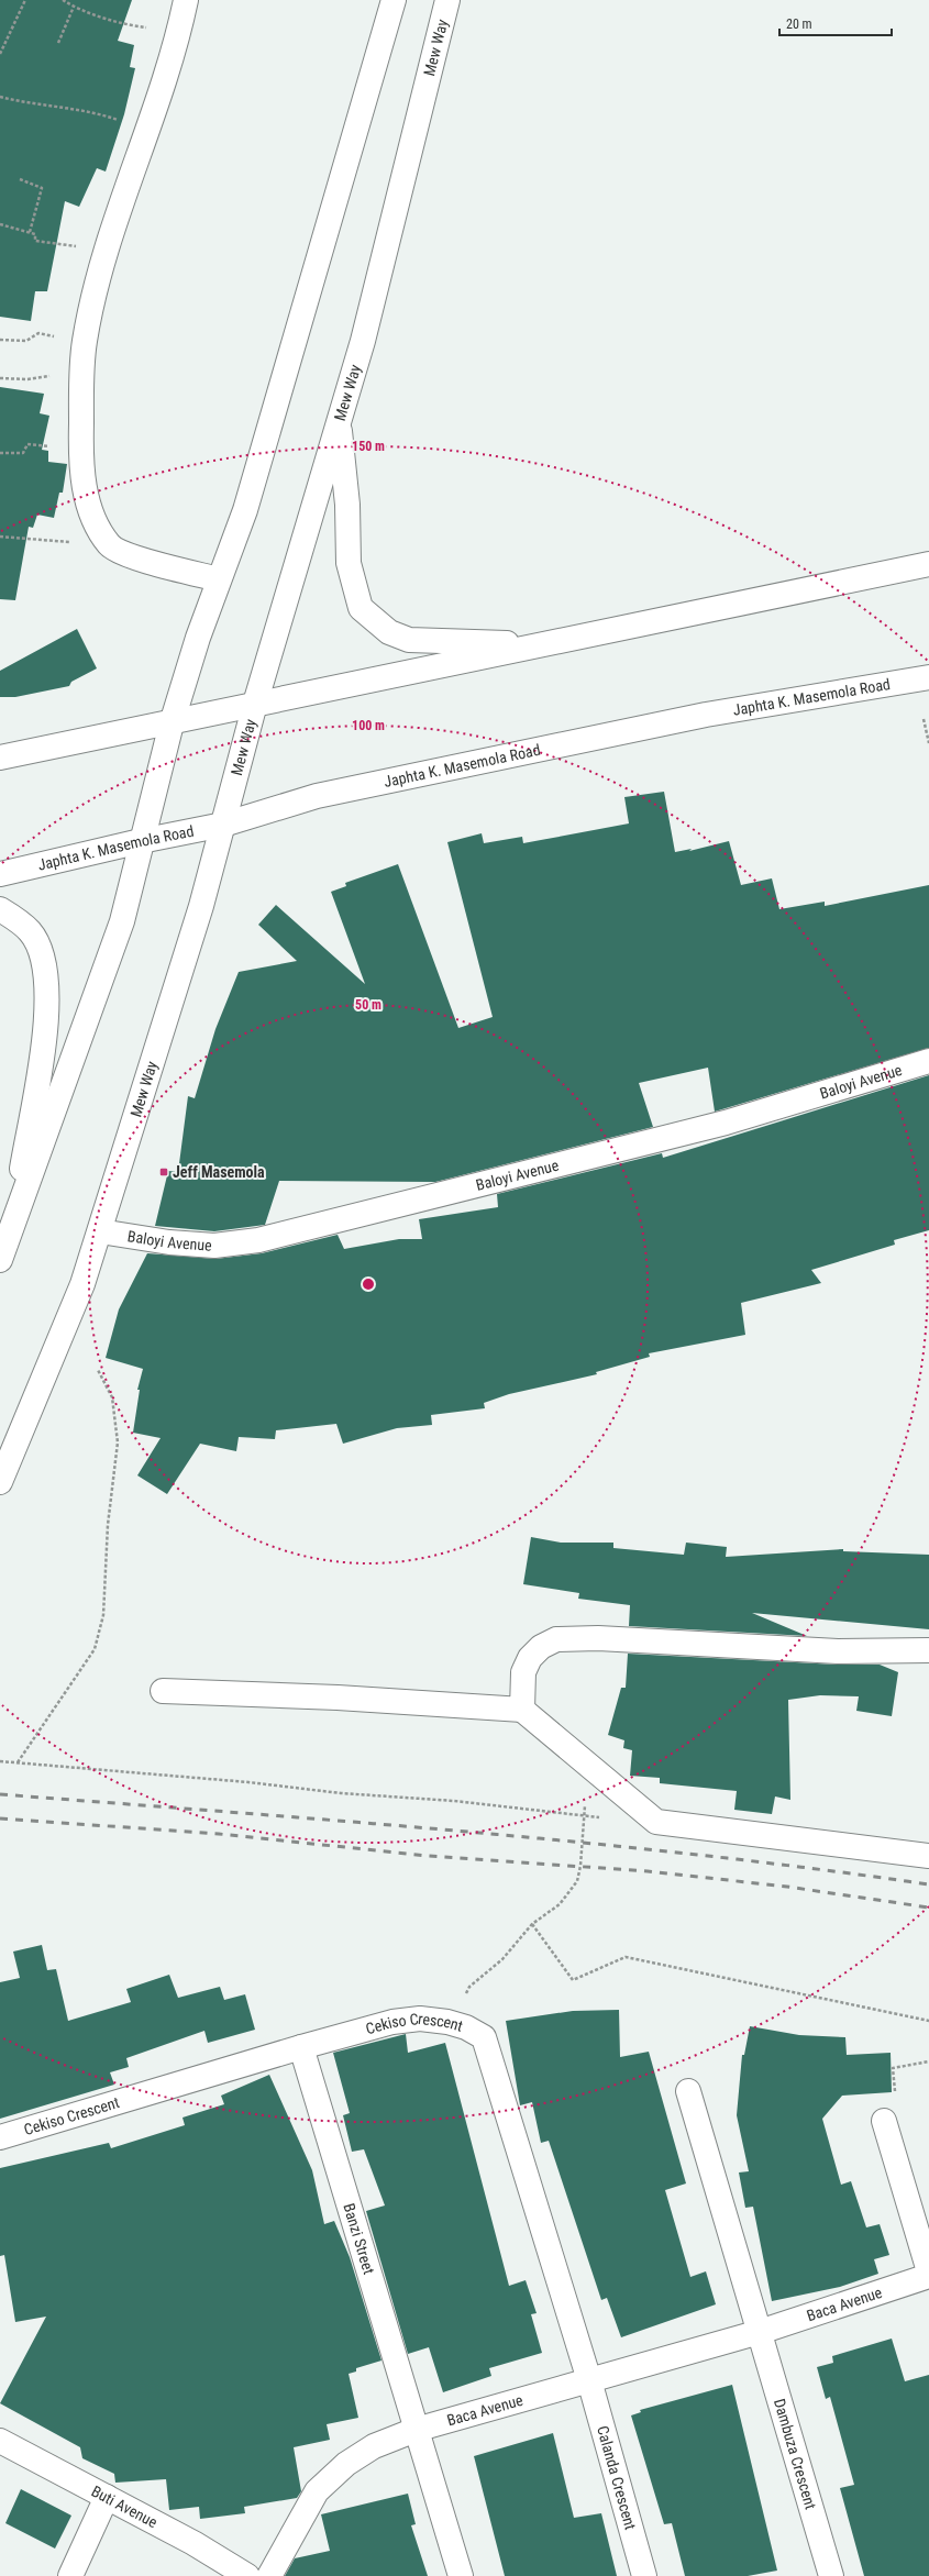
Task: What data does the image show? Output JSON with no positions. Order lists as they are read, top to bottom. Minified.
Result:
{"streets":{"street":["Mew Way","Japhta K. Masemola Road","Baloyi Avenue","Cekiso Crescent","Banzi Street","Baca Avenue","Dambuza Crescent","Calanda Crescent","Buti Avenue"]},"crossings":[["Mew Way","Japhta K. Masemola Road"],["Mew Way","Baloyi Avenue"],["Cekiso Crescent","Banzi Street"],["Cekiso Crescent","Baca Avenue"],["Cekiso Crescent","Calanda Crescent"],["Banzi Street","Baca Avenue"],["Baca Avenue","Dambuza Crescent"],["Baca Avenue","Calanda Crescent"]],"places":{"transit":["Jeff Masemola"]},"scale_bar":"20 m","rings":["150 m","100 m","50 m"]}
